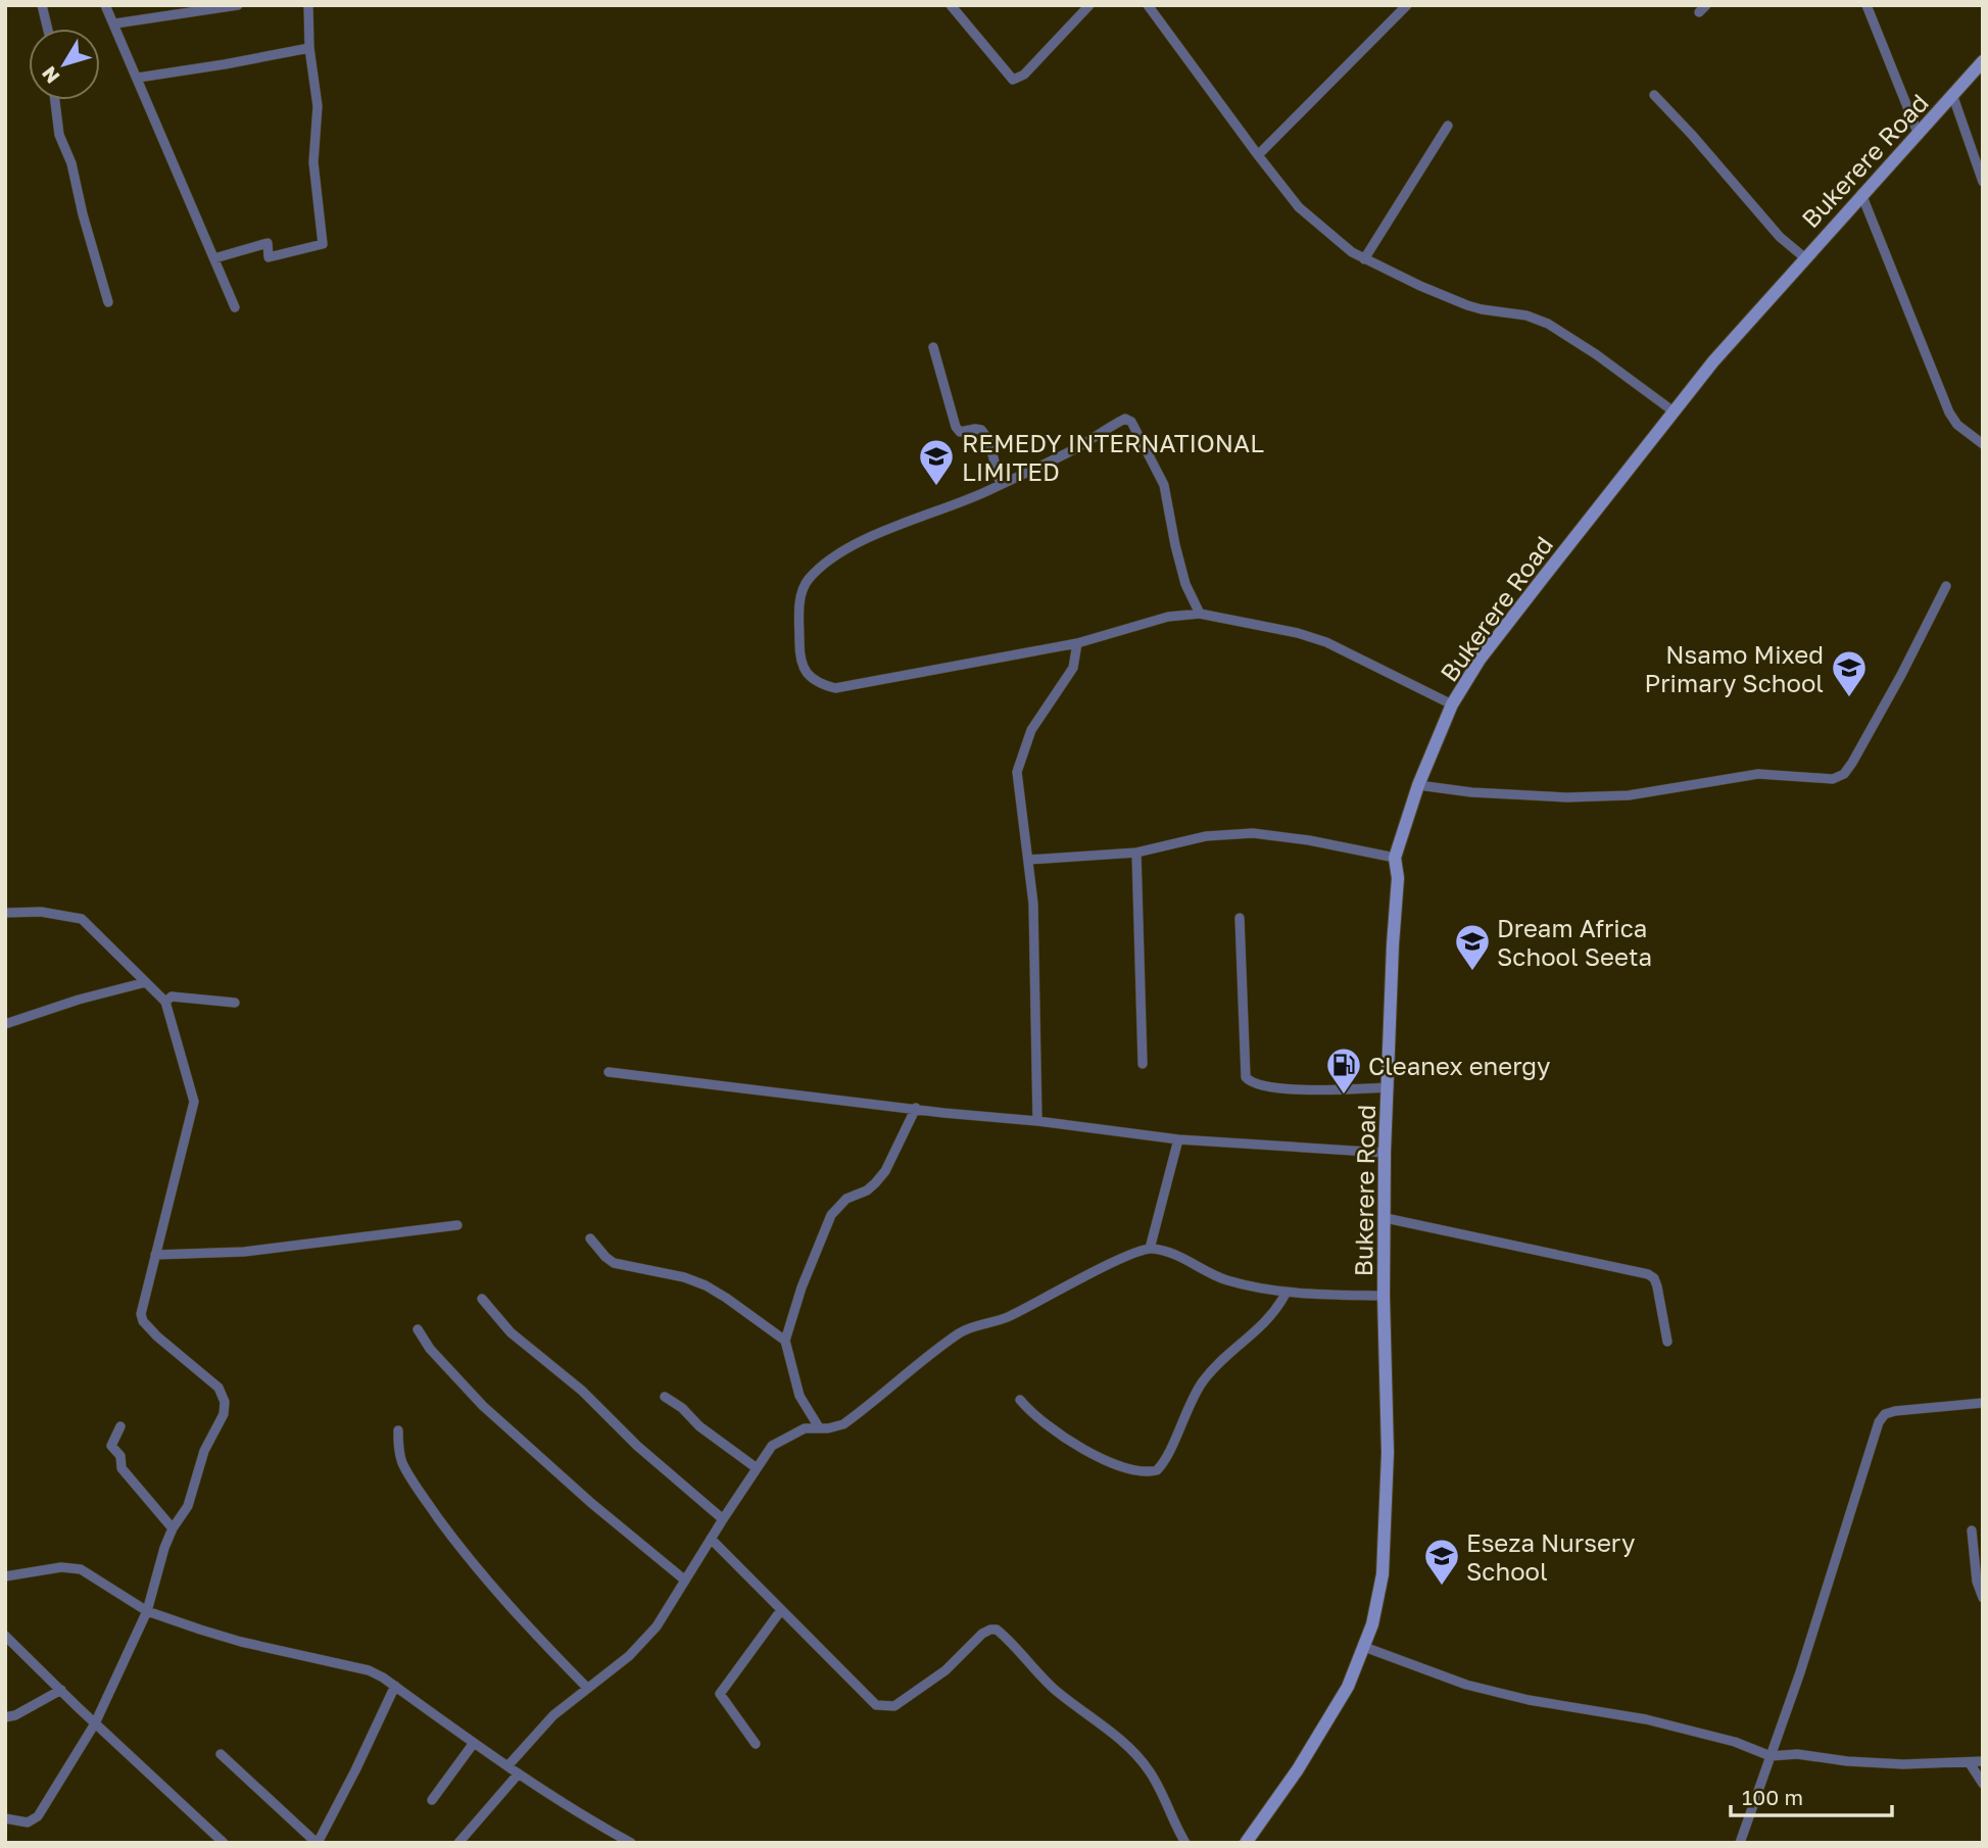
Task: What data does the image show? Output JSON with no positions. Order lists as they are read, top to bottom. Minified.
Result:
{"streets":{"main road":["Bukerere Road"]},"places":{"school or university":["REMEDY INTERNATIONAL LIMITED","Nsamo Mixed Primary School","Dream Africa School Seeta","Eseza Nursery School"],"fuel station":["Cleanex energy"]},"scale_bar":"100 m","north":"bottom left"}
